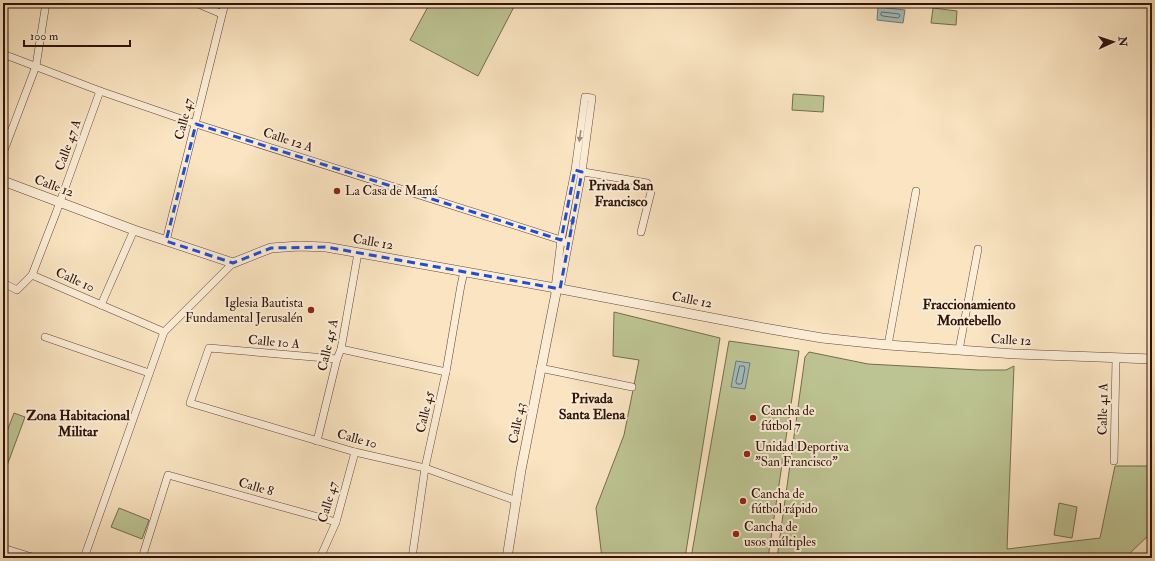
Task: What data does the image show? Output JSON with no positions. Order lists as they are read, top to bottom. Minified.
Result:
{"streets":{"street":["Calle 47","Calle 12 A","Calle 47 A","Calle 12","Calle 10","Calle 10 A","Calle 45 A","Calle 41 A","Calle 45","Calle 43","Calle 8"]},"crossings":[["Calle 47","Calle 12 A"],["Calle 47","Calle 12"],["Calle 47","Calle 10"],["Calle 47","Calle 8"],["Calle 12 A","Calle 47 A"],["Calle 47 A","Calle 12"],["Calle 47 A","Calle 10"],["Calle 12","Calle 10"],["Calle 12","Calle 45 A"],["Calle 12","Calle 41 A"],["Calle 12","Calle 45"],["Calle 12","Calle 43"],["Calle 10","Calle 10 A"],["Calle 10","Calle 45 A"],["Calle 10","Calle 45"],["Calle 10","Calle 43"],["Calle 10 A","Calle 45 A"]],"districts":["Privada San Francisco","Fraccionamiento Montebello","Privada Santa Elena","Zona Habitacional Militar"],"places":["La Casa de Mamá","Iglesia Bautista Fundamental Jerusalén","Cancha de fútbol 7","Unidad Deportiva \"San Francisco\"","Cancha de fútbol rápido","Cancha de usos múltiples"],"scale_bar":"100 m","north":"right"}
